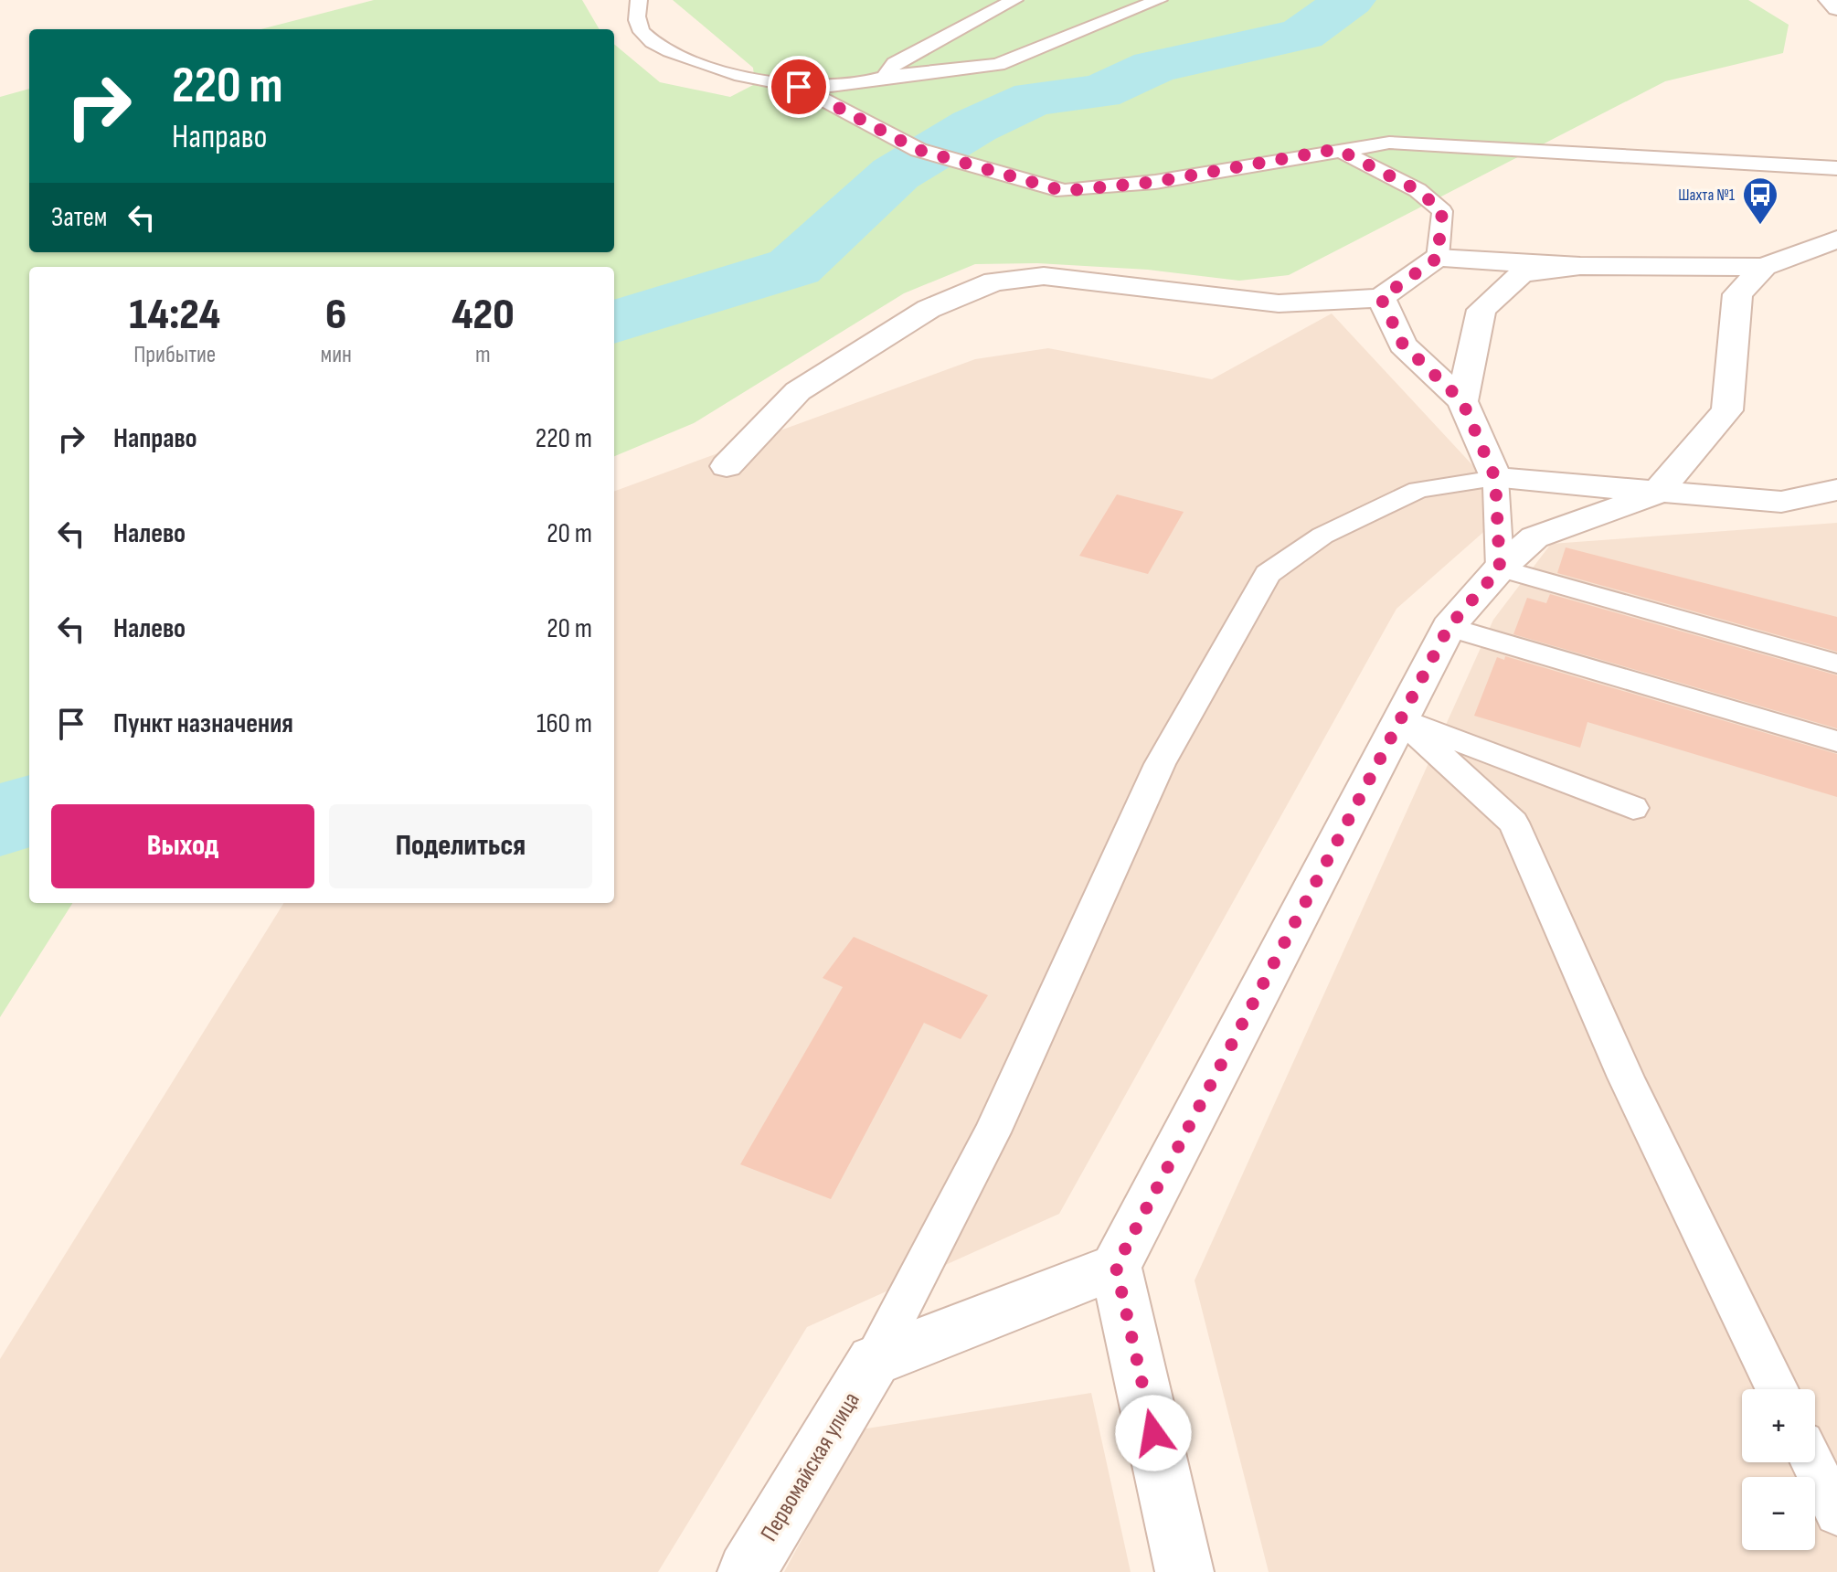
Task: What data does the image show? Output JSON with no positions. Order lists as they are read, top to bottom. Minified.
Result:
{"streets":{"street":["Первомайская улица"]},"places":{"bus stop":["Шахта №1"]},"page":{"turn":["220 m","Направо"],"then":"Затем","eta":["14:24","Прибытие","6","мин","420","m"],"list":[{"name":"Направо","value":"220 m"},{"name":"Налево","value":"20 m"},{"name":"Налево","value":"20 m"},{"name":"Пункт назначения","value":"160 m"}],"buttons":["Выход","Поделиться"],"map_buttons":["+","−"]}}
